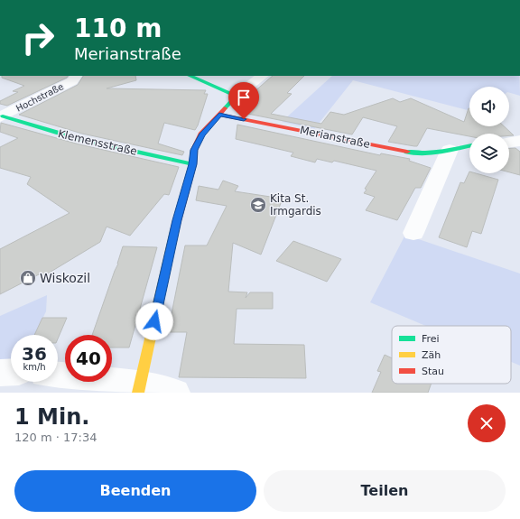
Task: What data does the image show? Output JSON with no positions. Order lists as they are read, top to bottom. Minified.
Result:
{"streets":{"street":["Hochstraße","Merianstraße","Klemensstraße"]},"crossings":[["Hochstraße","Klemensstraße"]],"places":{"school or university":["Kita St. Irmgardis"],"shop":["Wiskozil"]},"legend":["Frei","Zäh","Stau"],"page":{"turn":["110 m","Merianstraße"],"speed":"36 km/h","limit":"40","heading":["1 Min.","120 m · 17:34"],"buttons":["Beenden","Teilen"]}}
